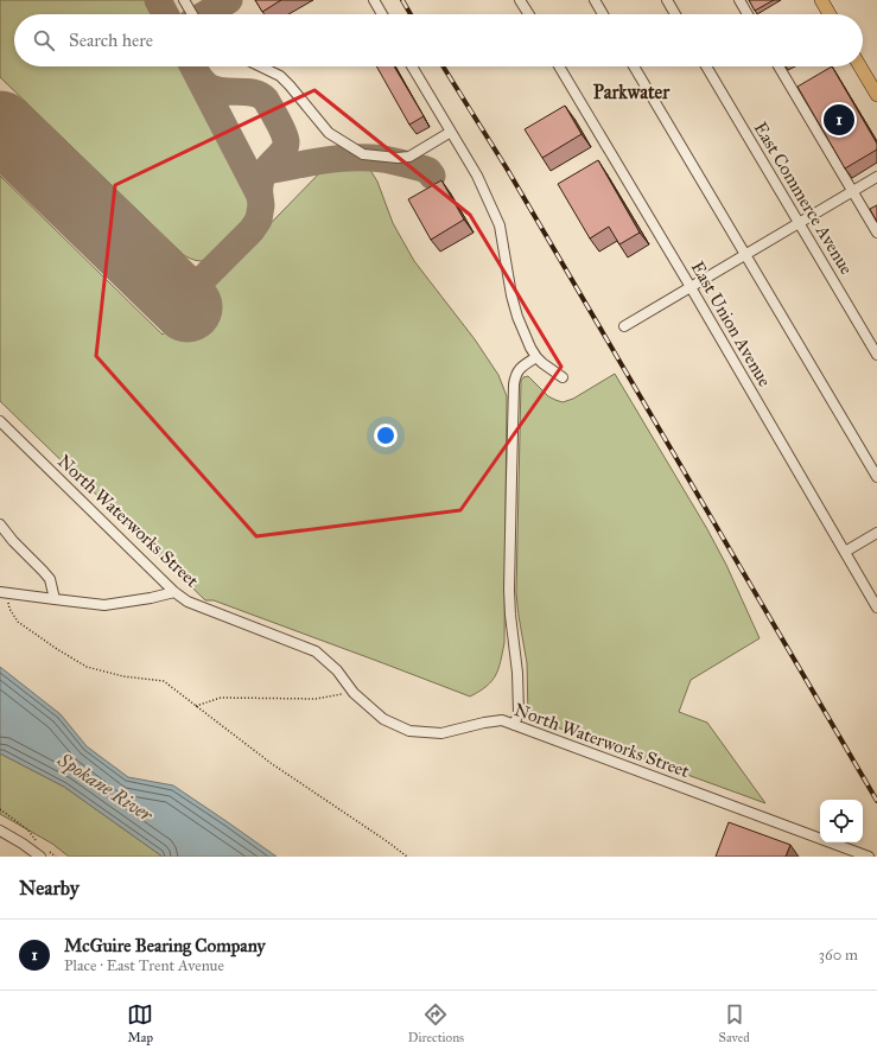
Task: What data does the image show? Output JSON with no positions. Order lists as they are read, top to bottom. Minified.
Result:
{"streets":{"street":["East Commerce Avenue","East Union Avenue","North Waterworks Street"]},"districts":["Parkwater"],"water":["Spokane River"],"page":{"search":"Search here","pins":"1","heading":"Nearby","list":[{"mark":"1","name":"McGuire Bearing Company","note":"Place · East Trent Avenue","value":"360 m"}],"nav":["Map","Directions","Saved"]}}
